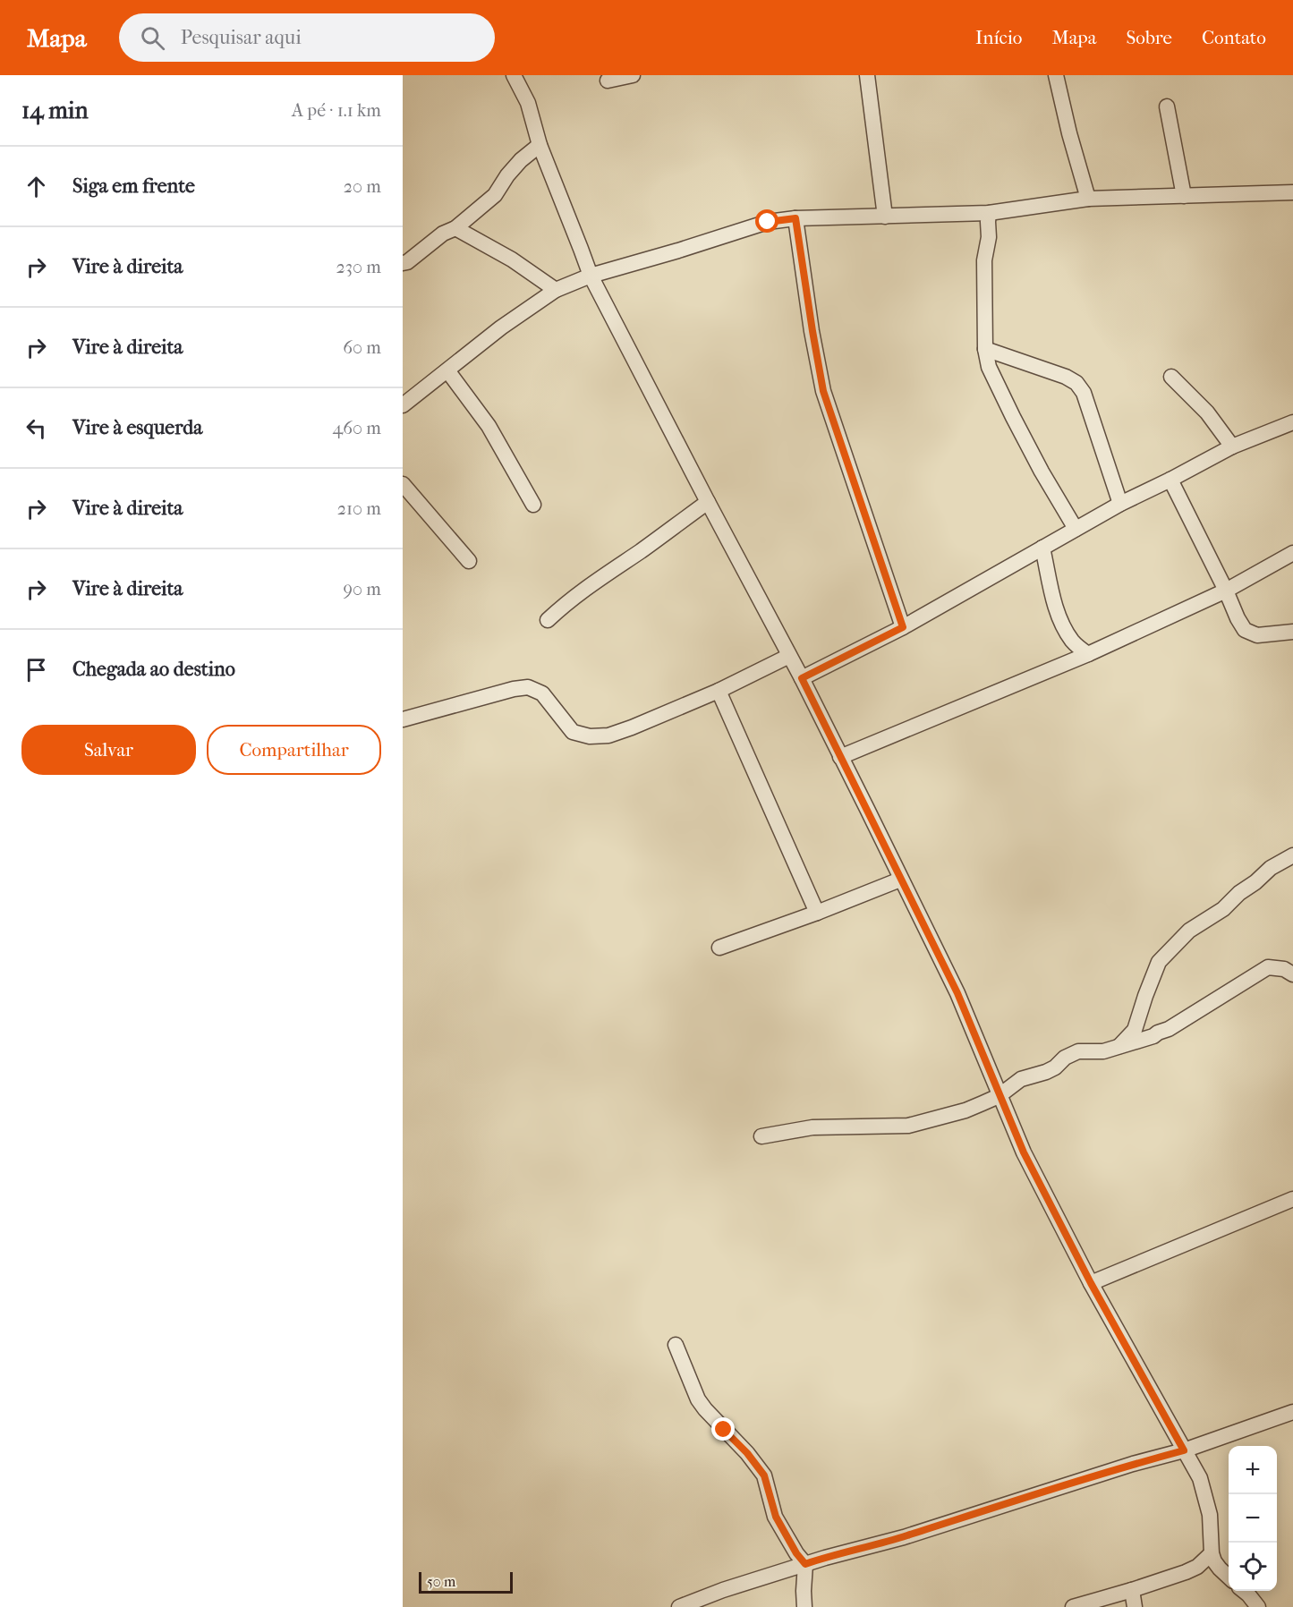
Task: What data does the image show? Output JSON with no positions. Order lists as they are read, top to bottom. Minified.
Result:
{"scale_bar":"50 m","page":{"header":"Mapa","search":"Pesquisar aqui","nav":["Início","Mapa","Sobre","Contato"],"heading":["14 min","A pé · 1.1 km"],"list":[["Siga em frente","20 m"],["Vire à direita","230 m"],["Vire à direita","60 m"],["Vire à esquerda","460 m"],["Vire à direita","210 m"],["Vire à direita","90 m"],"Chegada ao destino"],"buttons":["Salvar","Compartilhar"],"map_buttons":["+","−"],"scale":"50 m"}}
